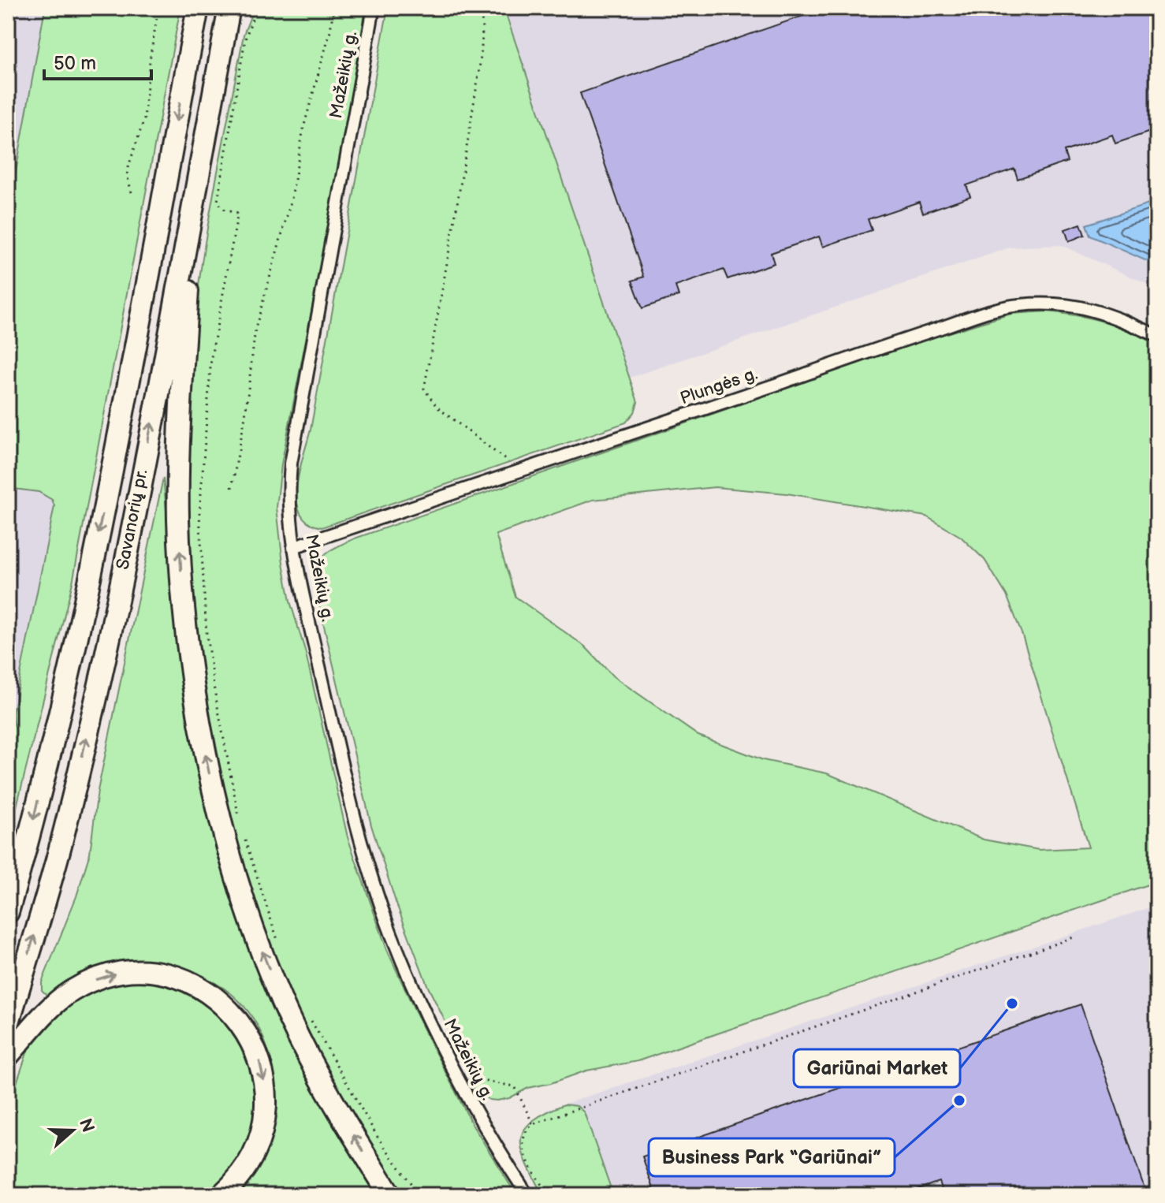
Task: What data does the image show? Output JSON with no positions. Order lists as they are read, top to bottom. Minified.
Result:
{"streets":{"highway":["Savanorių pr."],"street":["Mažeikių g.","Plungės g."]},"crossings":[["Mažeikių g.","Plungės g."]],"places":["Gariūnai Market","Business Park “Gariūnai”"],"scale_bar":"50 m","north":"right"}
